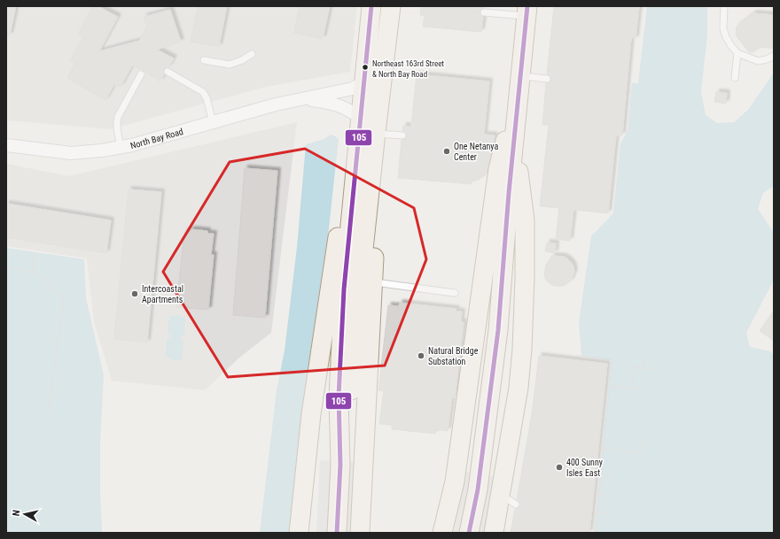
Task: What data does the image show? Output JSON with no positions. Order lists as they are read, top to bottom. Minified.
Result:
{"streets":{"street":["North Bay Road"]},"places":["Northeast 163rd Street & North Bay Road","One Netanya Center","Intercoastal Apartments","Natural Bridge Substation","400 Sunny Isles East"],"lines":["transit line 105"],"north":"left"}
